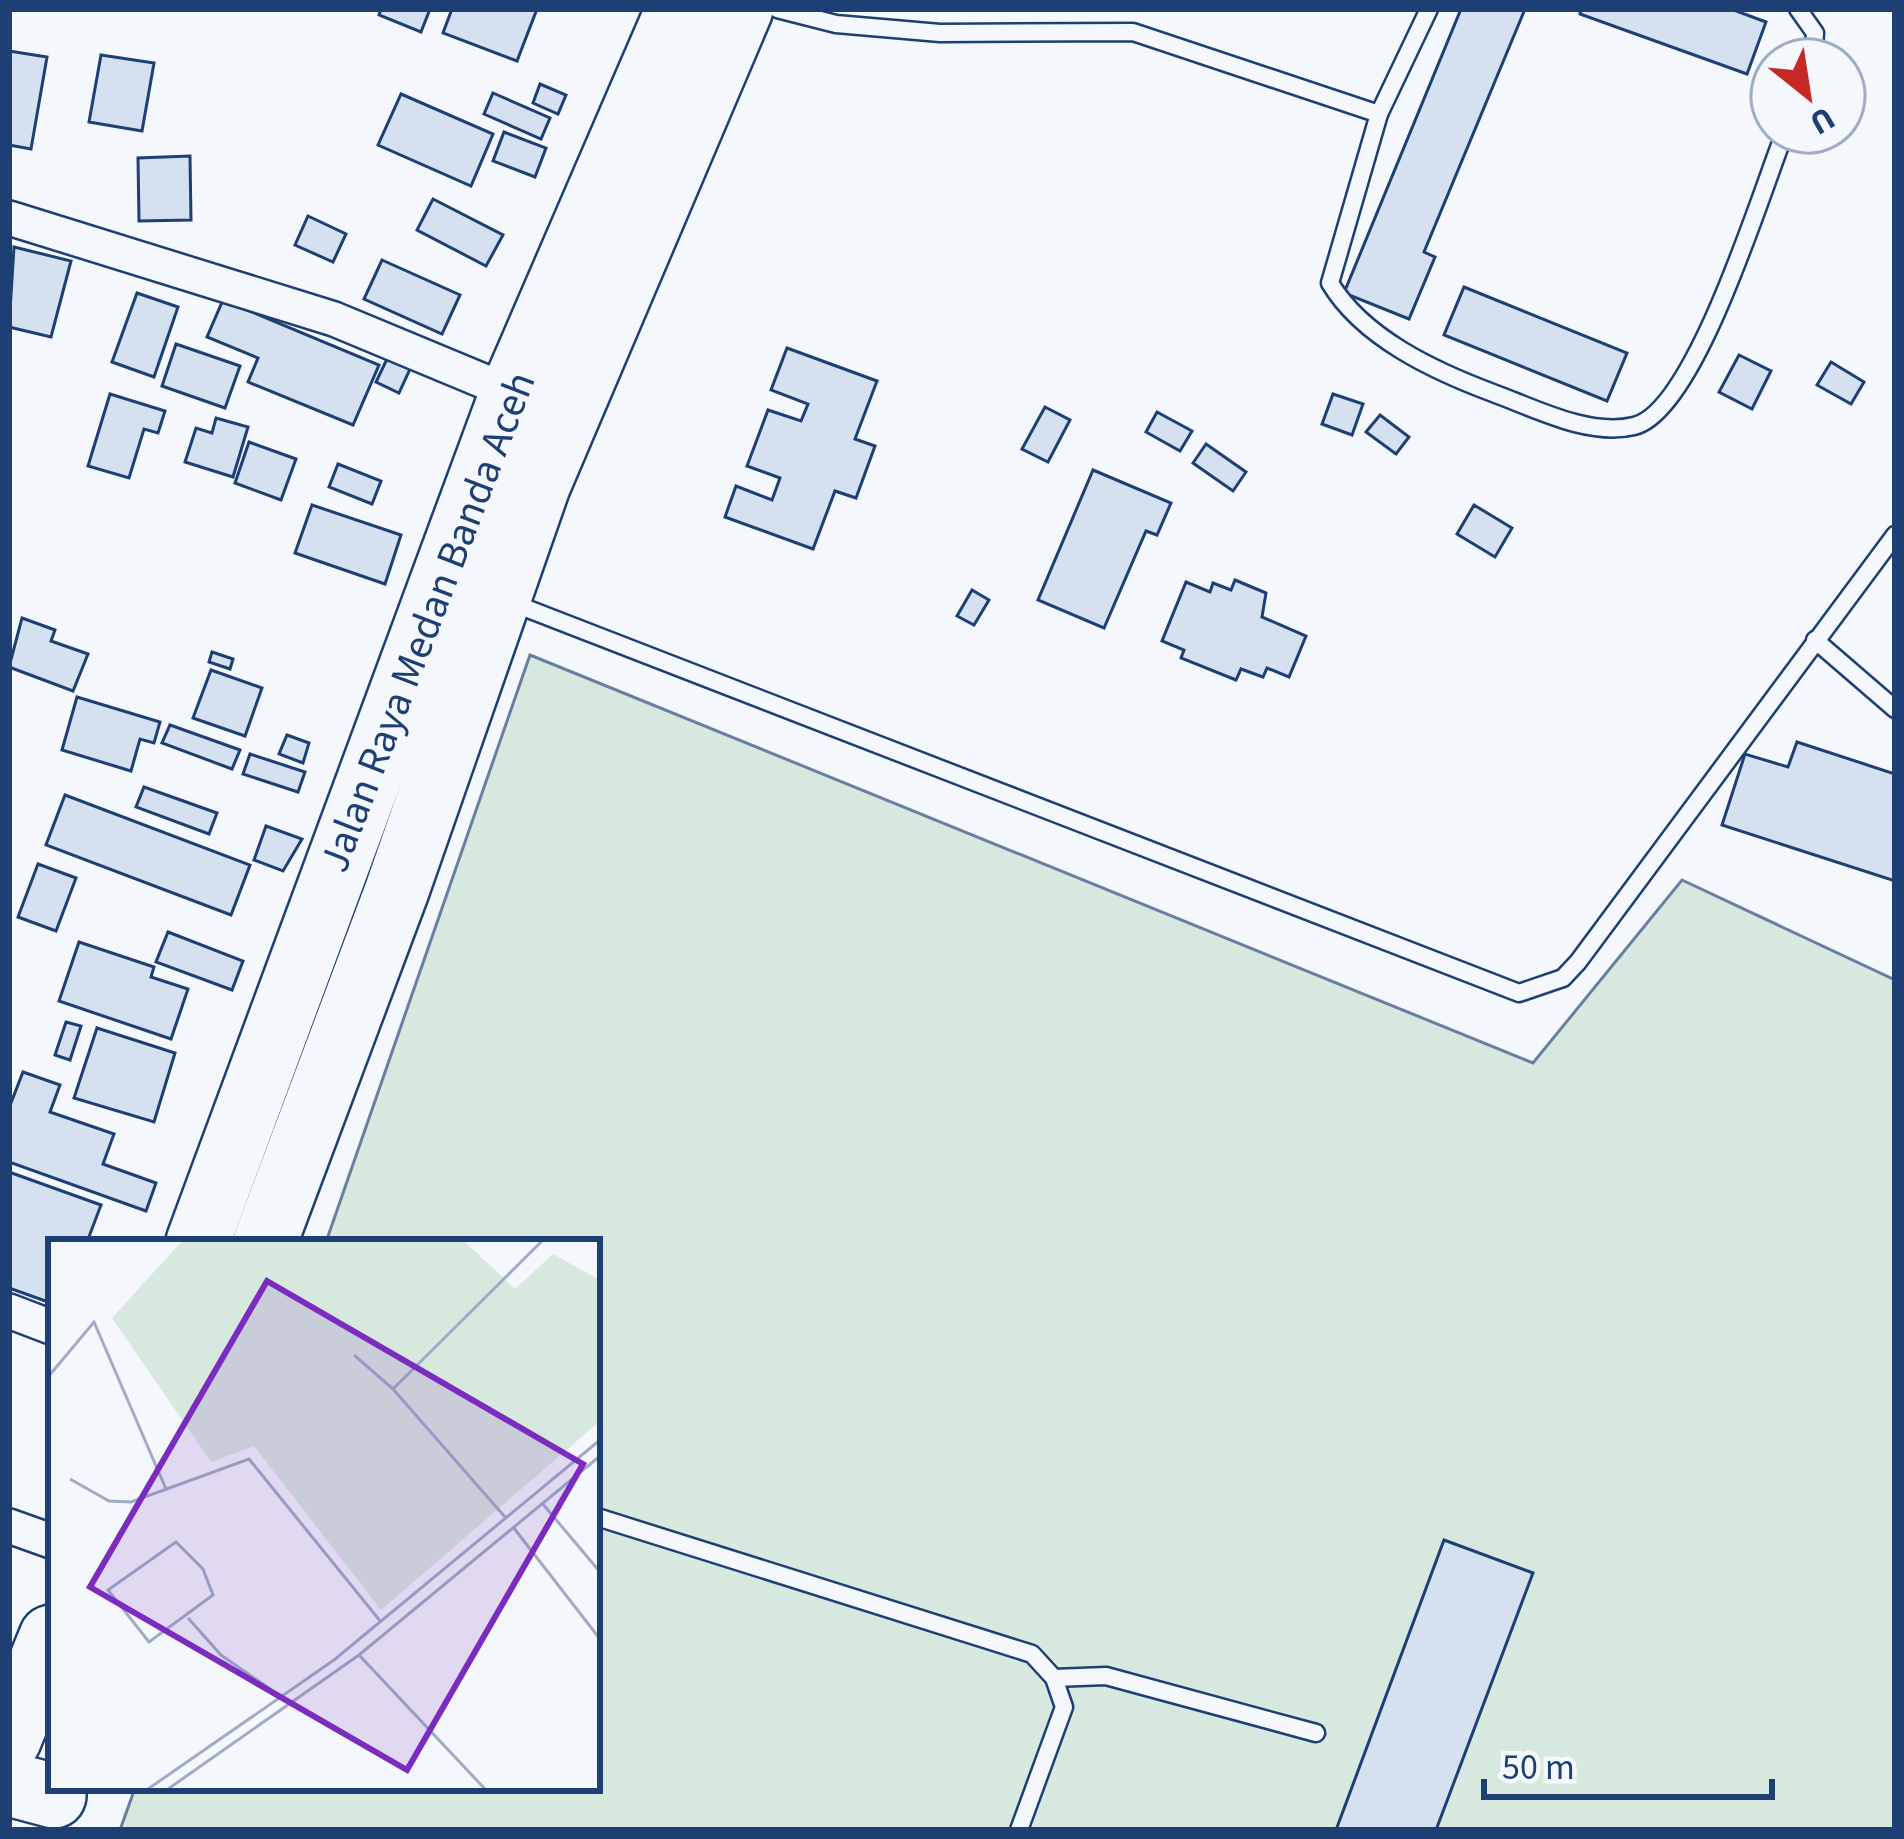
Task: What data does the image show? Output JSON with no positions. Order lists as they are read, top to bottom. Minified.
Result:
{"streets":{"highway":["Jalan Raya Medan Banda Aceh"]},"scale_bar":"50 m","north":"bottom right"}
